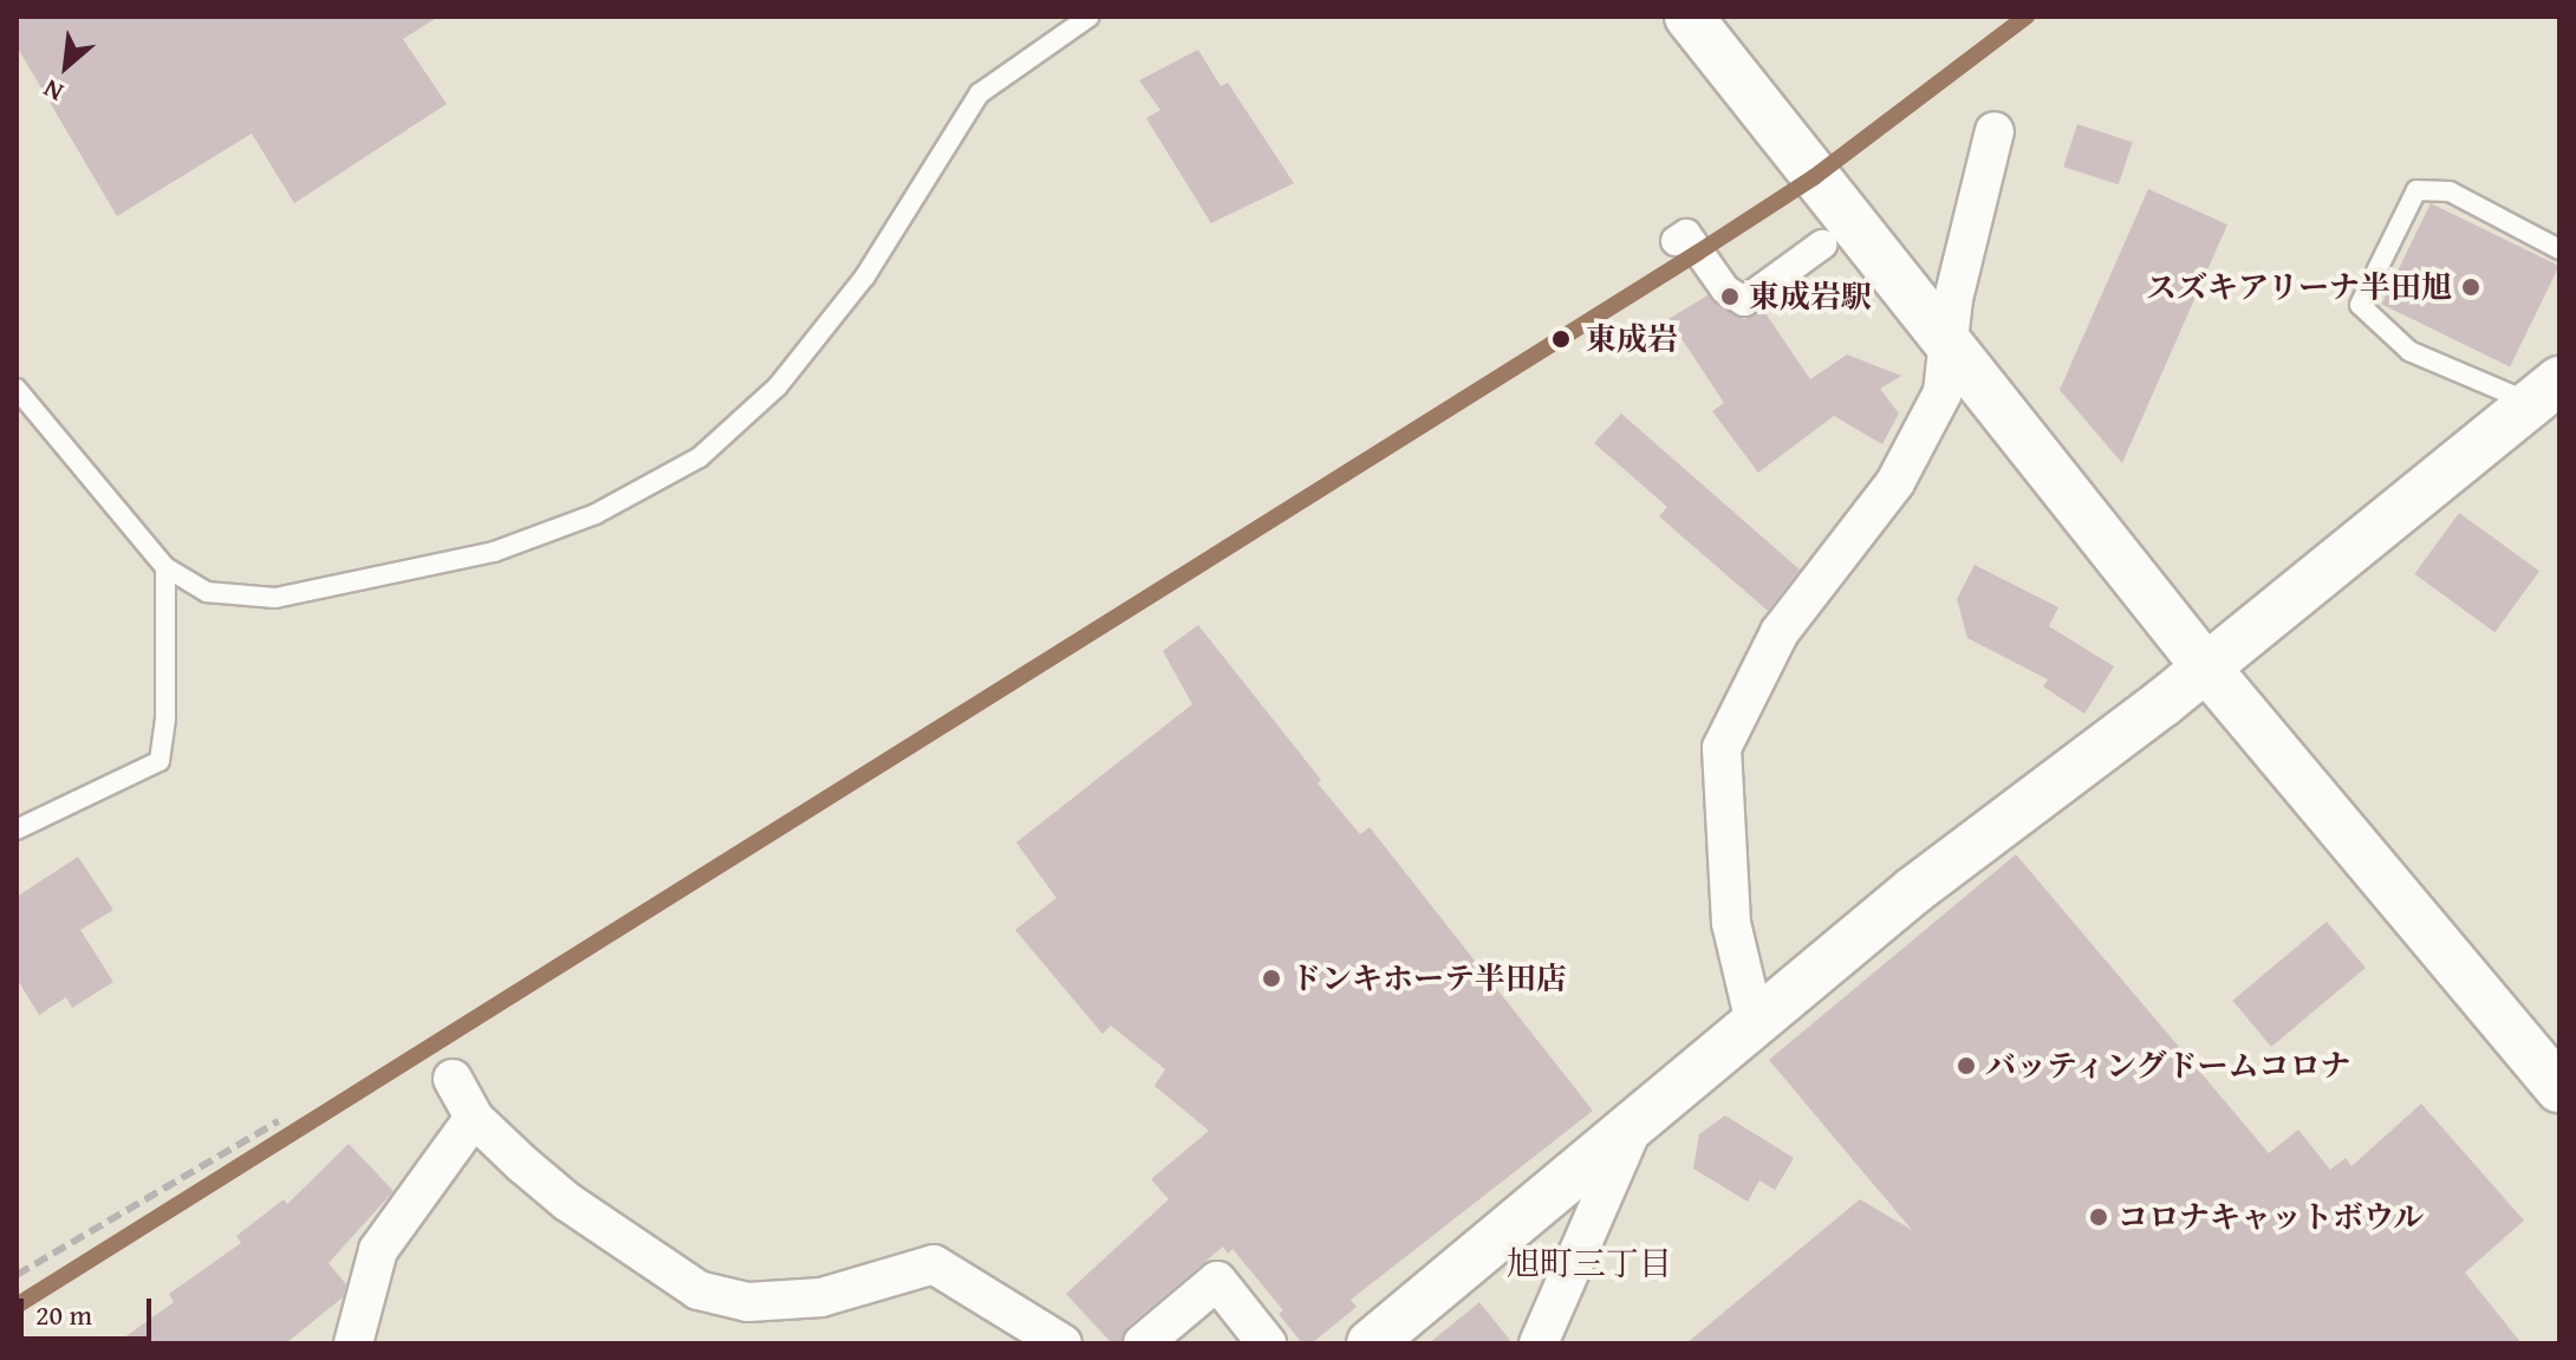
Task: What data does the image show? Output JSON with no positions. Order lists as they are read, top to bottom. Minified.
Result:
{"districts":["旭町三丁目"],"places":["スズキアリーナ半田旭","東成岩駅","東成岩","ドンキホーテ半田店","バッティングドームコロナ","コロナキャットボウル"],"scale_bar":"20 m","north":"bottom left"}
